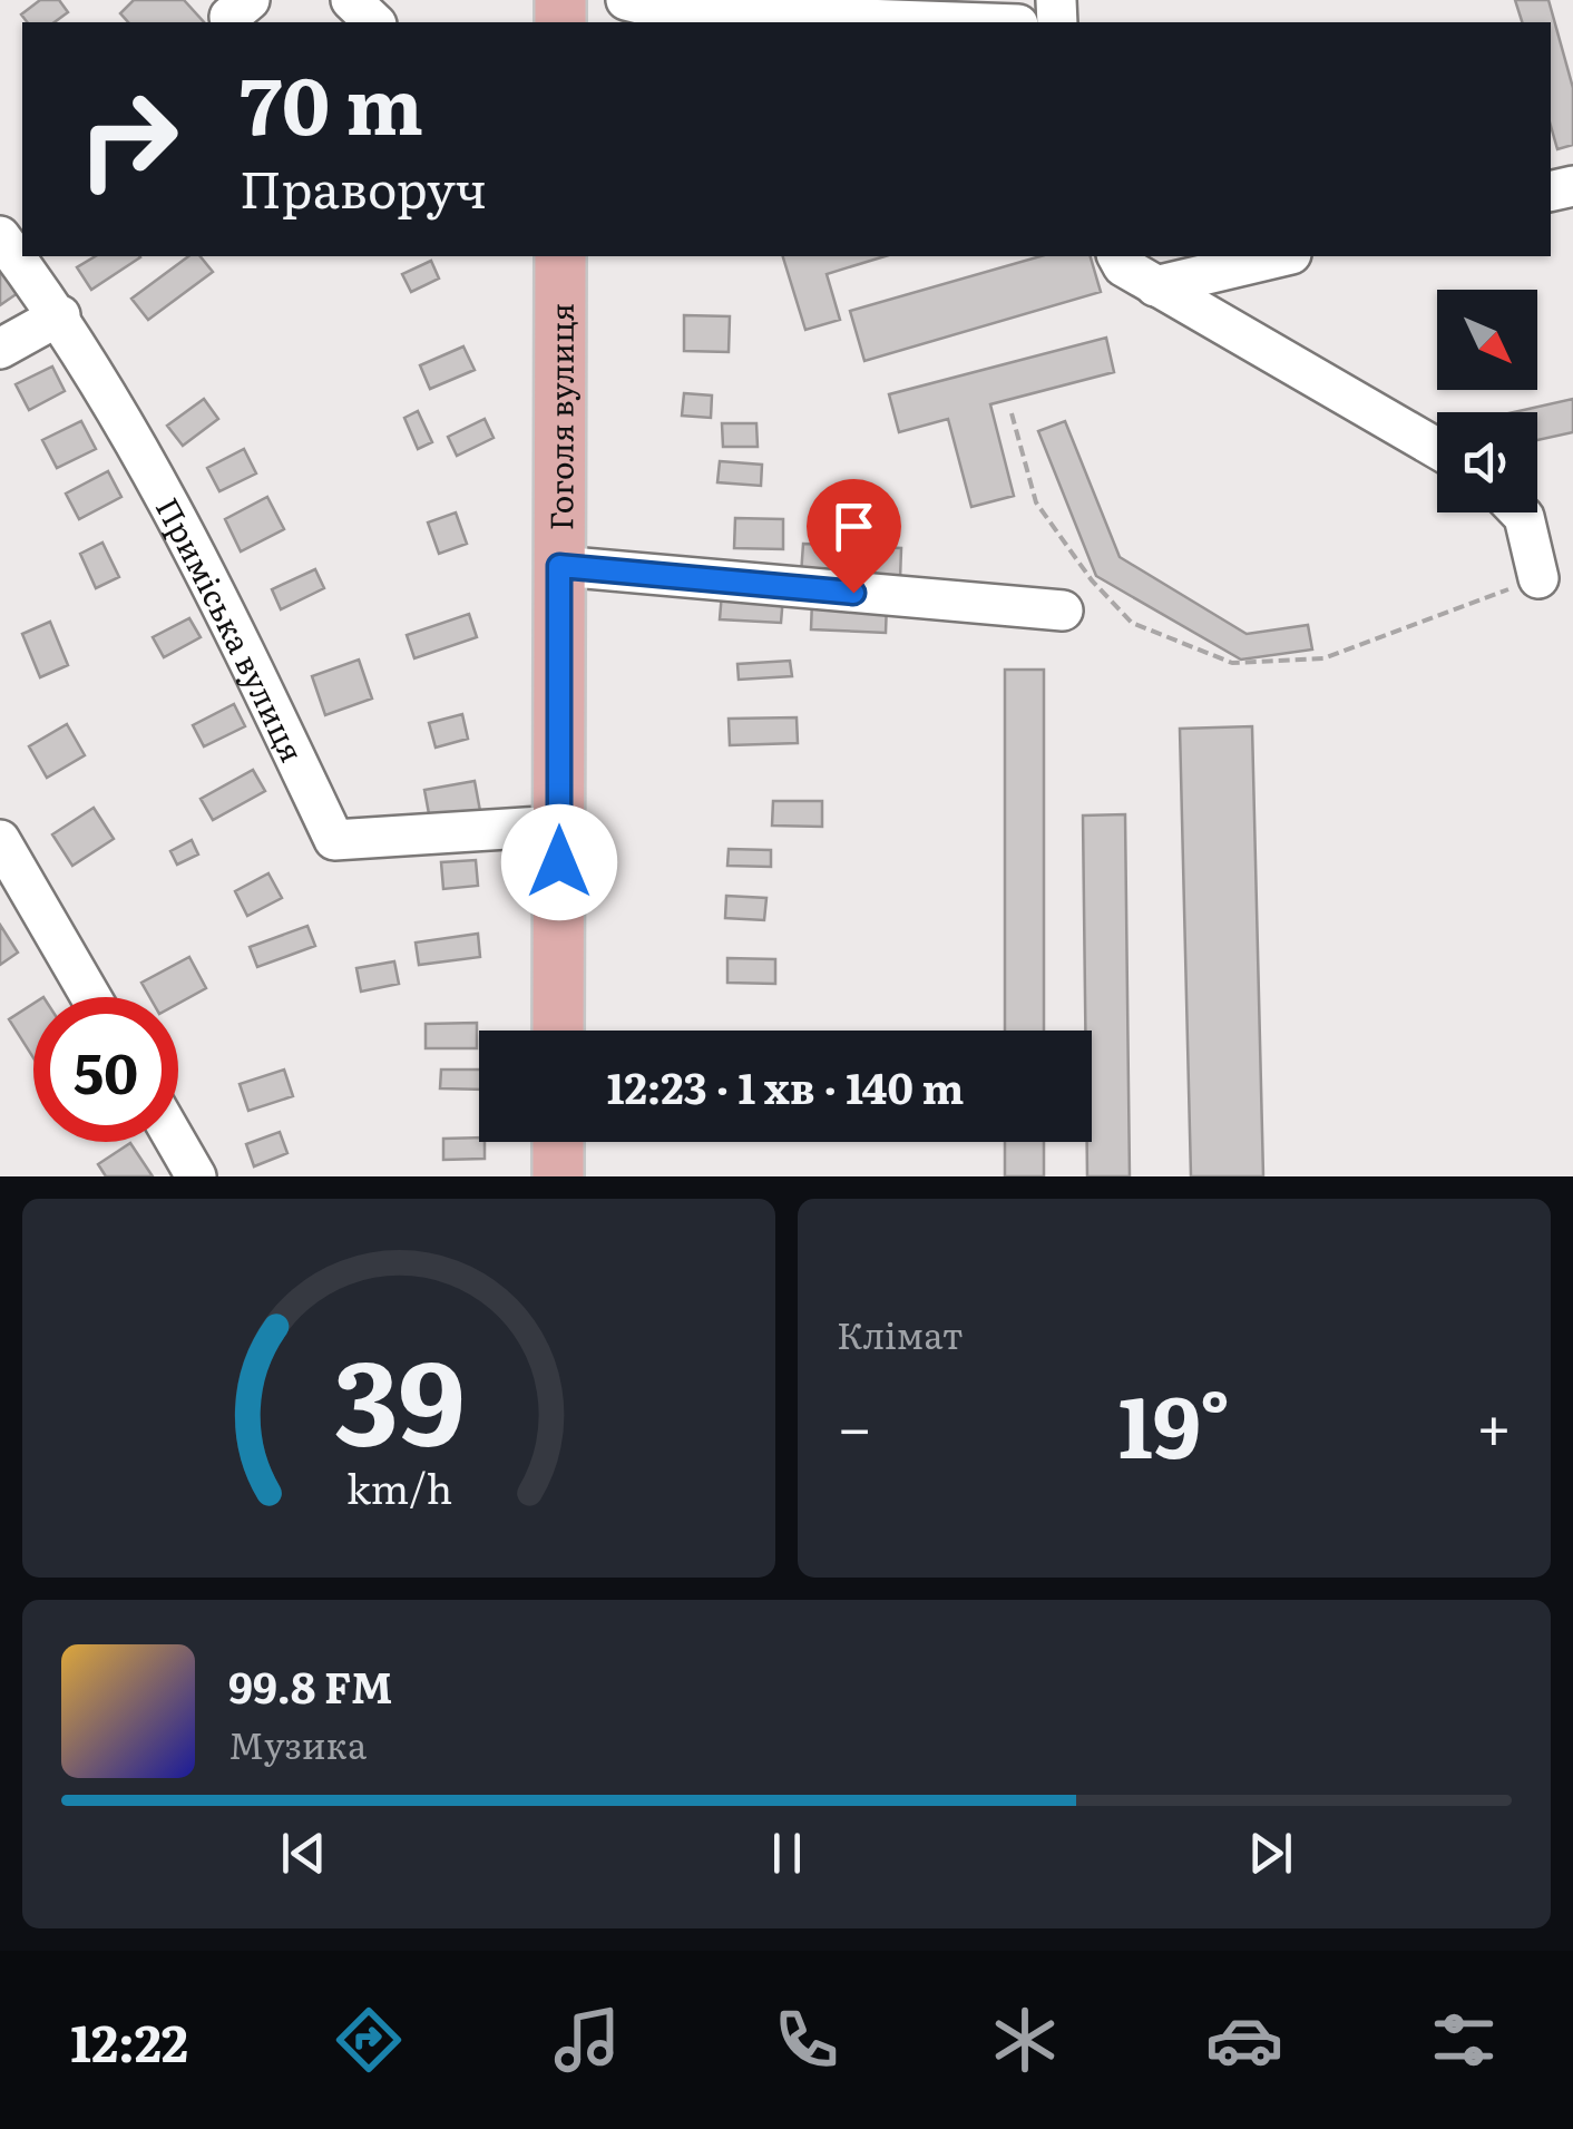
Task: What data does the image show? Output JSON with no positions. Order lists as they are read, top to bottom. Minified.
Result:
{"streets":{"main road":["Гоголя вулиця"],"street":["Приміська вулиця"]},"crossings":[["Гоголя вулиця","Приміська вулиця"]],"north":"bottom right","page":{"turn":["70 m","Праворуч"],"limit":"50","trip":"12:23 · 1 хв · 140 m","tile":"Клімат","heat":["−","19°","+"],"song":["99.8 FM","Музика"],"tabs":"12:22","gauge":["39","km/h"]}}
